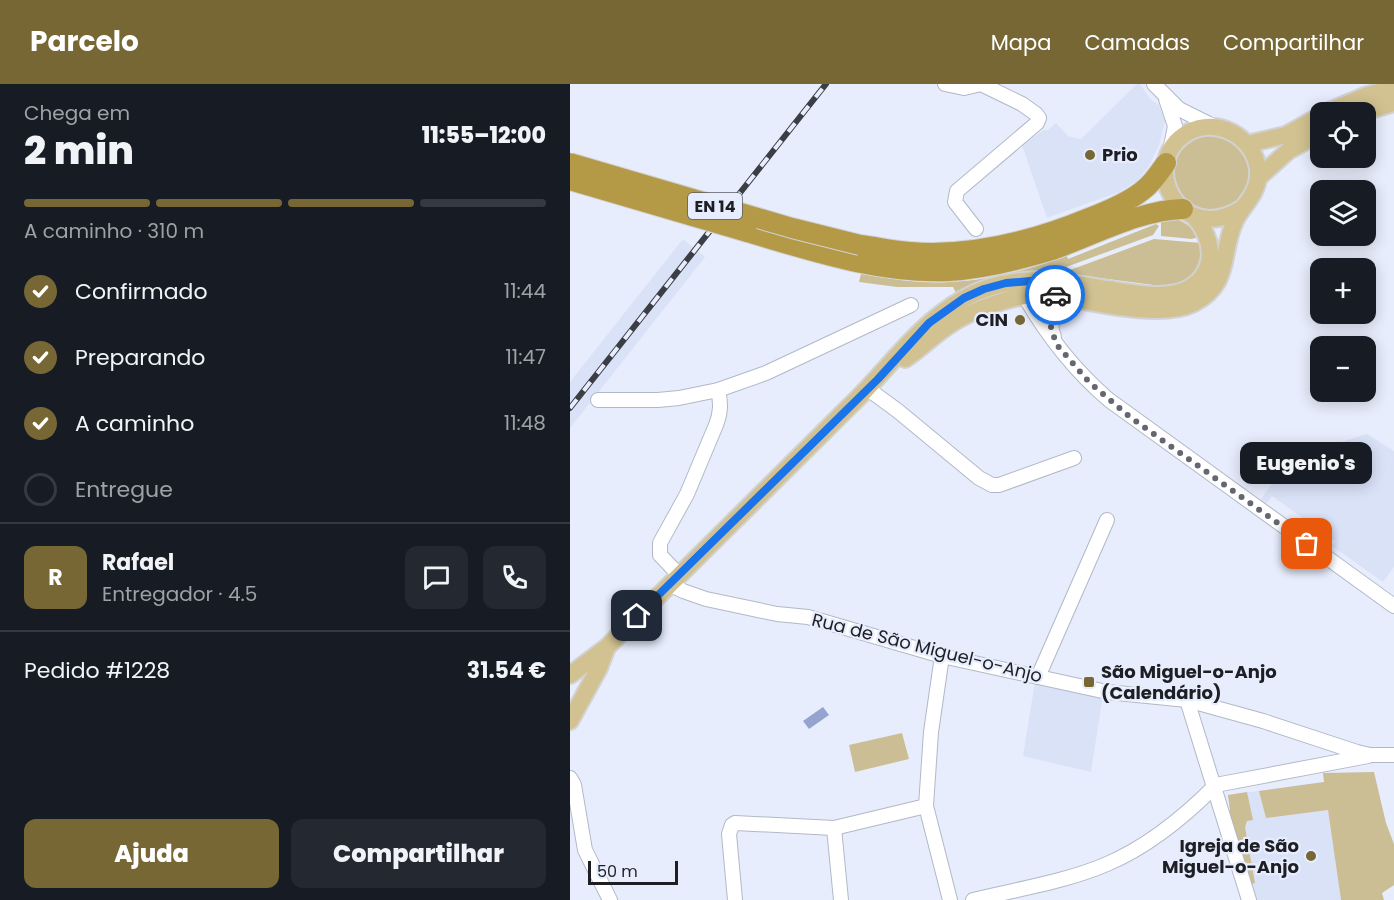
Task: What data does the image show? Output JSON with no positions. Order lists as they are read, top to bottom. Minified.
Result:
{"streets":{"highway":["EN 14"],"street":["Rua de São Miguel-o-Anjo"]},"places":{"other":["Prio","CIN","Eugenio's","Igreja de São Miguel-o-Anjo"],"transit":["São Miguel-o-Anjo (Calendário)"]},"scale_bar":"50 m","page":{"header":"Parcelo","nav":["Mapa","Camadas","Compartilhar"],"heading":["2 min","Chega em","11:55–12:00"],"panel":["Rafael","Entregador · 4.5","Pedido #1228","31.54 €"],"map_buttons":["+","−"],"bar":"A caminho · 310 m","list":[["Confirmado","11:44"],["Preparando","11:47"],["A caminho","11:48"],"Entregue"],"bubble":"Eugenio's","round":"R","buttons":["Ajuda","Compartilhar"],"scale":"50 m"}}
